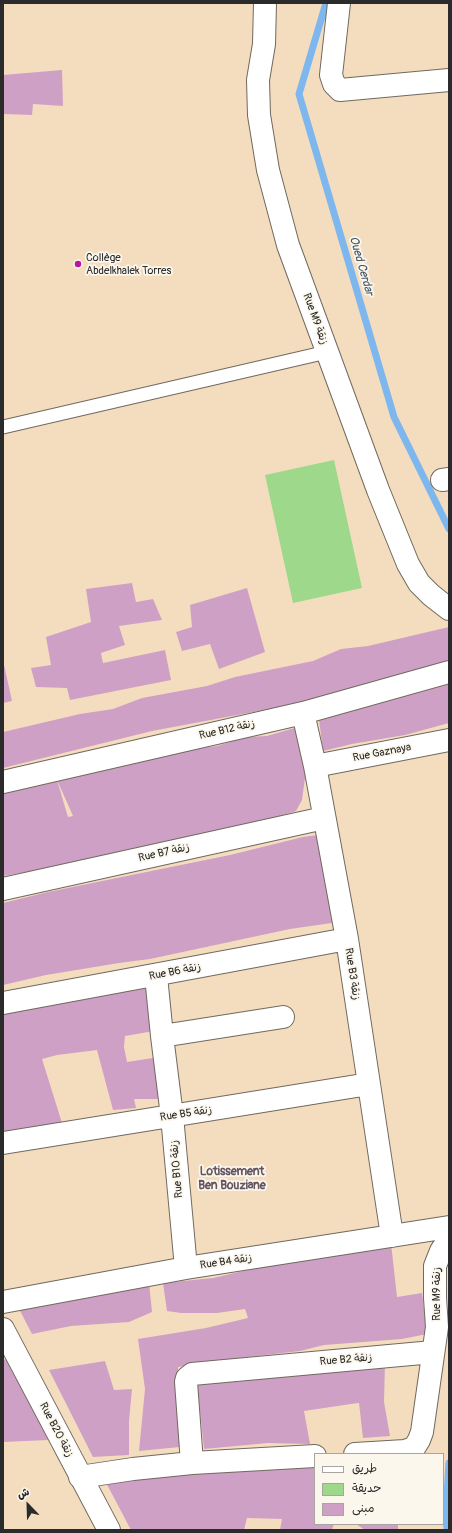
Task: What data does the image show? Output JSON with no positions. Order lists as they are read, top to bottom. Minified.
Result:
{"streets":{"street":["Rue M9 زنقة","Rue B12 زنقة","Rue Gaznaya","Rue B7 زنقة","Rue B6 زنقة","Rue B3 زنقة","Rue B5 زنقة","Rue B10 زنقة","Rue B4 زنقة","Rue B2 زنقة","Rue B20 زنقة"]},"crossings":[["Rue M9 زنقة","Rue B2 زنقة"],["Rue B12 زنقة","Rue B3 زنقة"],["Rue Gaznaya","Rue B3 زنقة"],["Rue B7 زنقة","Rue B3 زنقة"],["Rue B6 زنقة","Rue B3 زنقة"],["Rue B6 زنقة","Rue B10 زنقة"],["Rue B3 زنقة","Rue B5 زنقة"],["Rue B3 زنقة","Rue B4 زنقة"],["Rue B5 زنقة","Rue B10 زنقة"],["Rue B10 زنقة","Rue B4 زنقة"]],"districts":["Lotissement Ben Bouziane"],"water":["Oued Cerdar"],"places":["Collège Abdelkhalek Torres"],"legend":["طريق","حديقة","مبنى"],"north":"top left"}
